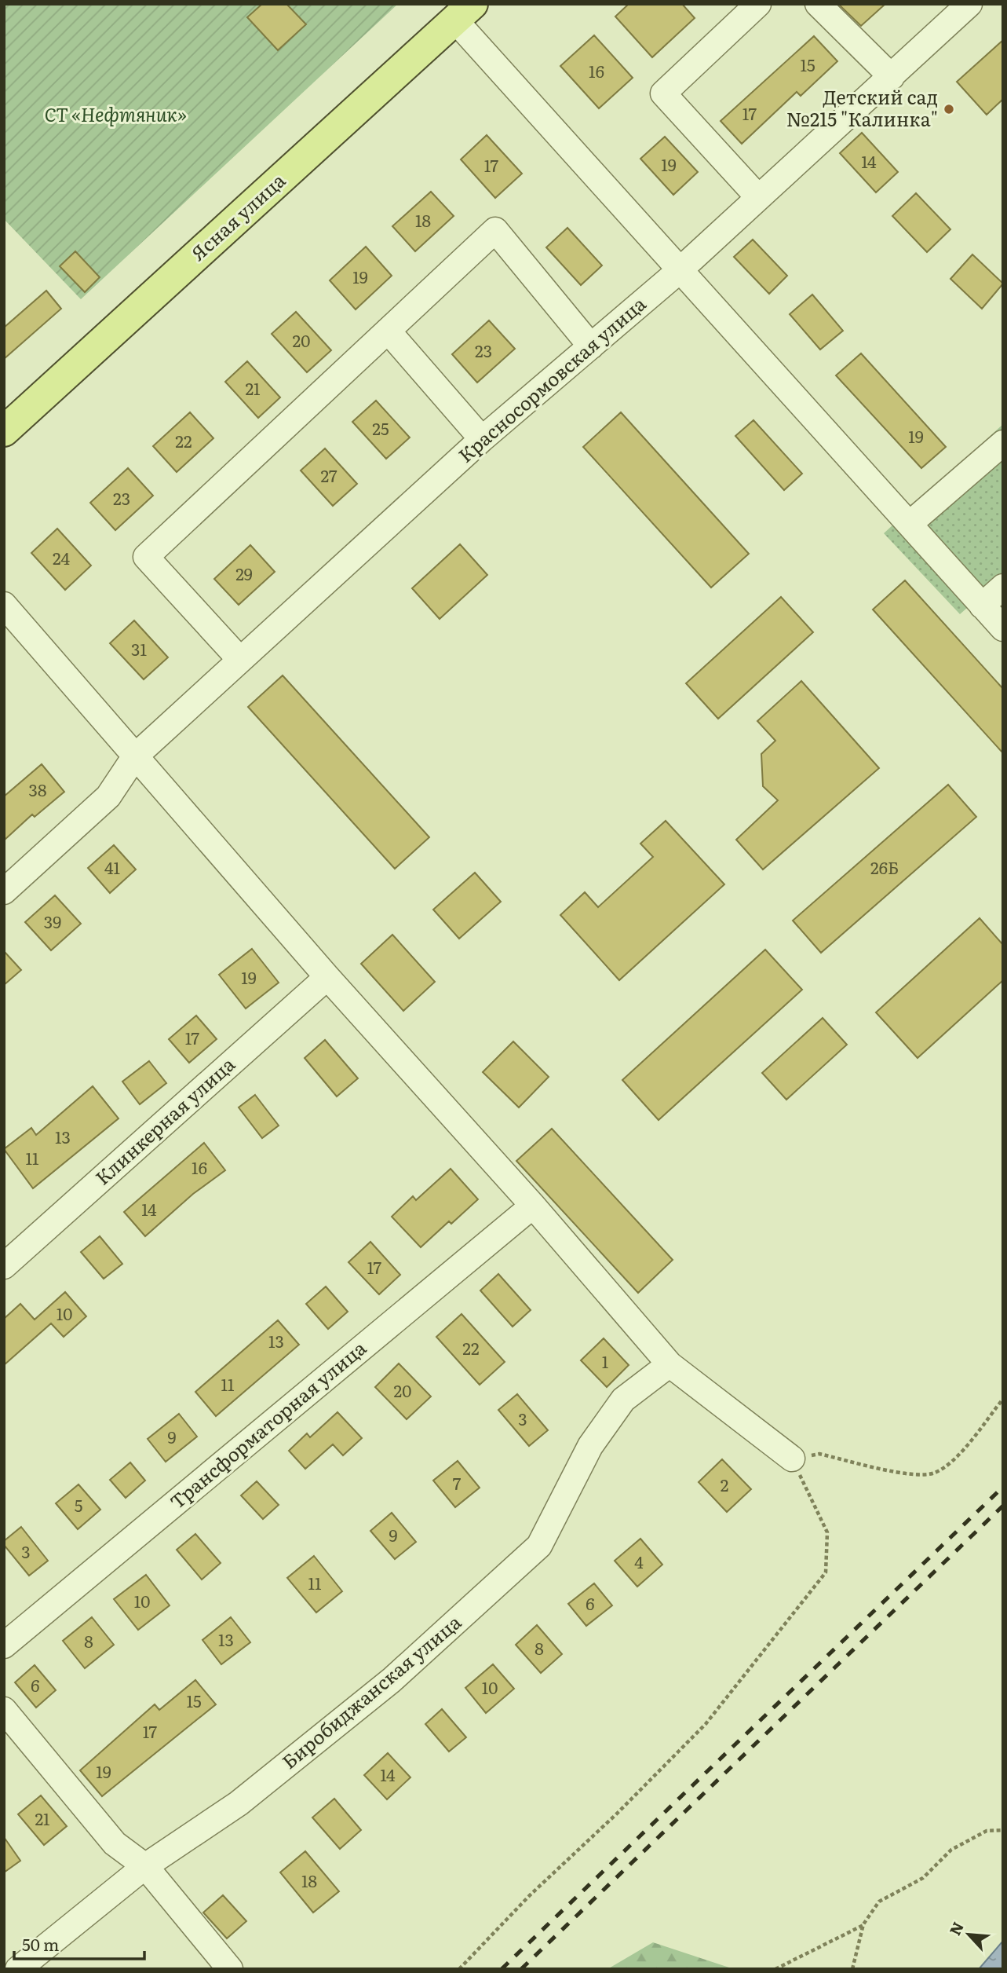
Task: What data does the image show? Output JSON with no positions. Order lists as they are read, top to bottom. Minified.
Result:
{"streets":{"main road":["Ясная улица"],"street":["Красносормовская улица","Клинкерная улица","Трансформаторная улица","Биробиджанская улица"]},"parks":["СТ «Нефтяник»"],"places":["Детский сад №215 \"Калинка\""],"house_numbers":["15","16","17","14","19","17","18","19","20","23","21","25","19","22","27","23","24","29","31","38","41","26Б","39","19","17","13","11","16","14","17","10","13","22","1","11","20","3","9","7","2","5","9","3","4","11","10","6","13","8","8","6","10","15","17","19","14","21","18"],"scale_bar":"50 m","north":"top left"}
